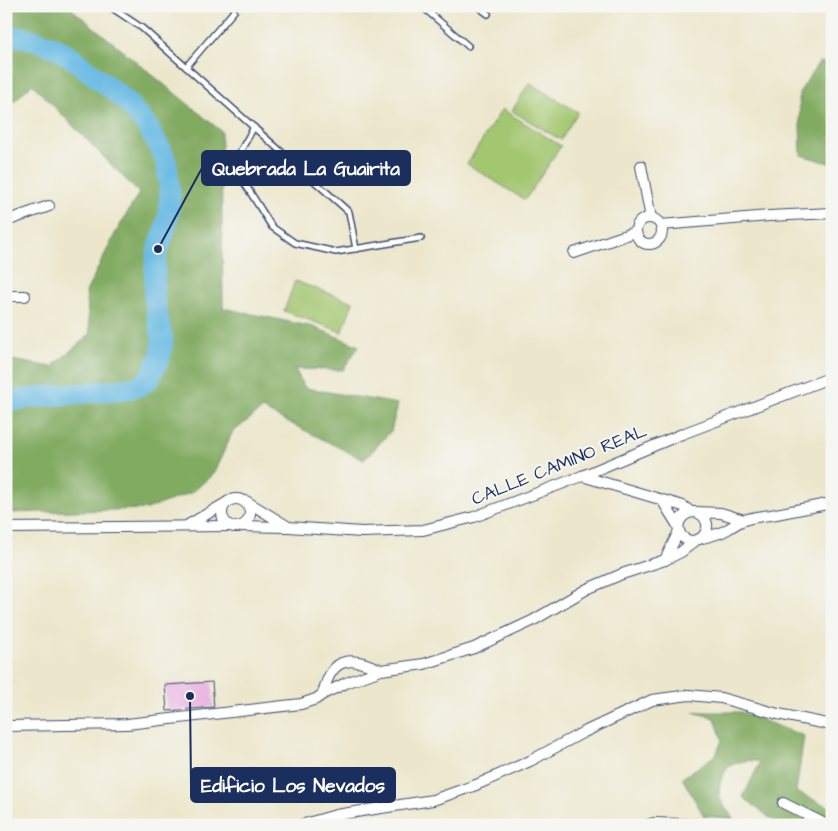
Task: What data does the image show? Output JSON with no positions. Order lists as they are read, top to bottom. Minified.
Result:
{"streets":{"street":["CALLE CAMINO REAL"]},"places":["Quebrada La Guairita","Edificio Los Nevados"]}
